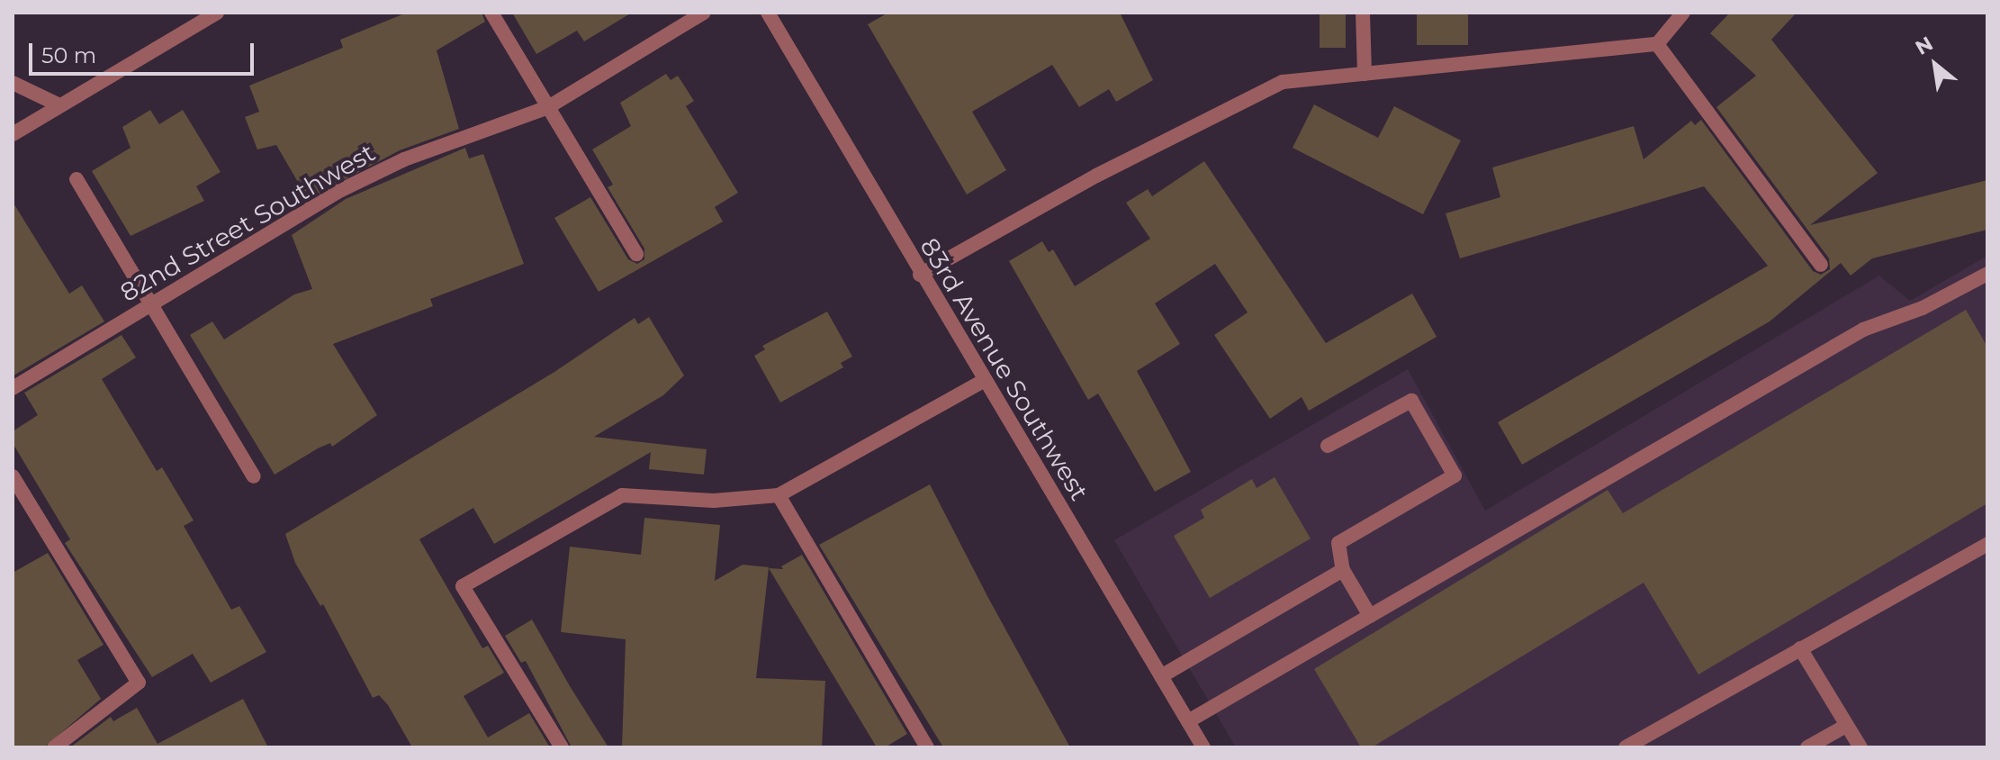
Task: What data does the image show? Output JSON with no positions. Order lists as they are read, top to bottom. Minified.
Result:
{"streets":{"street":["82nd Street Southwest","83rd Avenue Southwest"]},"scale_bar":"50 m","north":"top left"}
